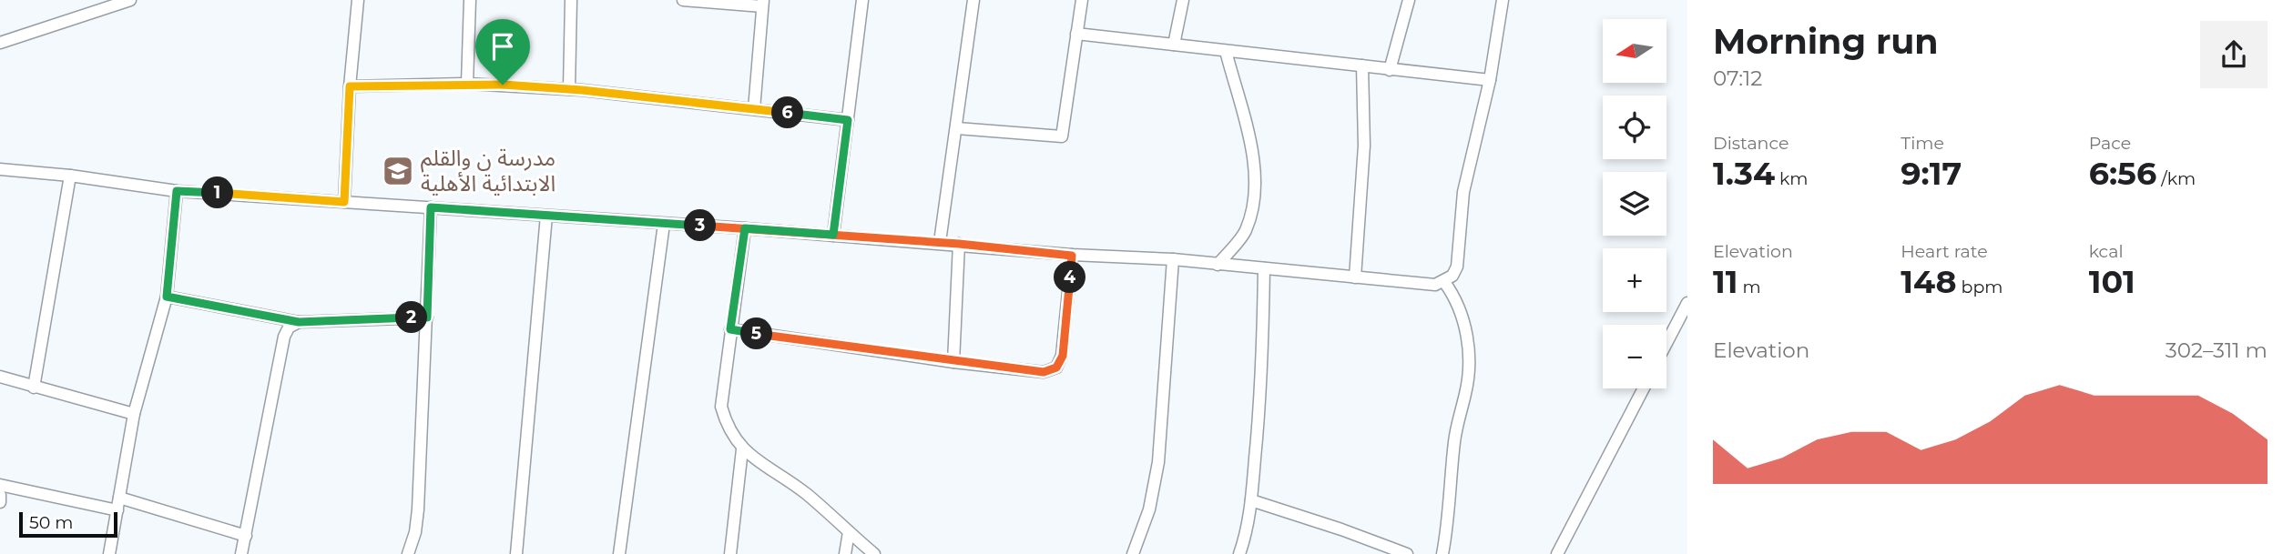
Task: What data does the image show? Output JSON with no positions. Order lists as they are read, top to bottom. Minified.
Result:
{"places":{"school or university":["مدرسة ن والقلم الابتدائية الأهلية"]},"scale_bar":"50 m","north":"left","page":{"heading":["Morning run","07:12"],"map_buttons":["+","−"],"pins":["6","1","3","4","2","5"],"stats":[["Distance","1.34 km"],["Time","9:17"],["Pace","6:56 /km"],["Elevation","11 m"],["Heart rate","148 bpm"],["kcal","101"]],"chart":["Elevation","302–311 m"],"scale":"50 m"}}
